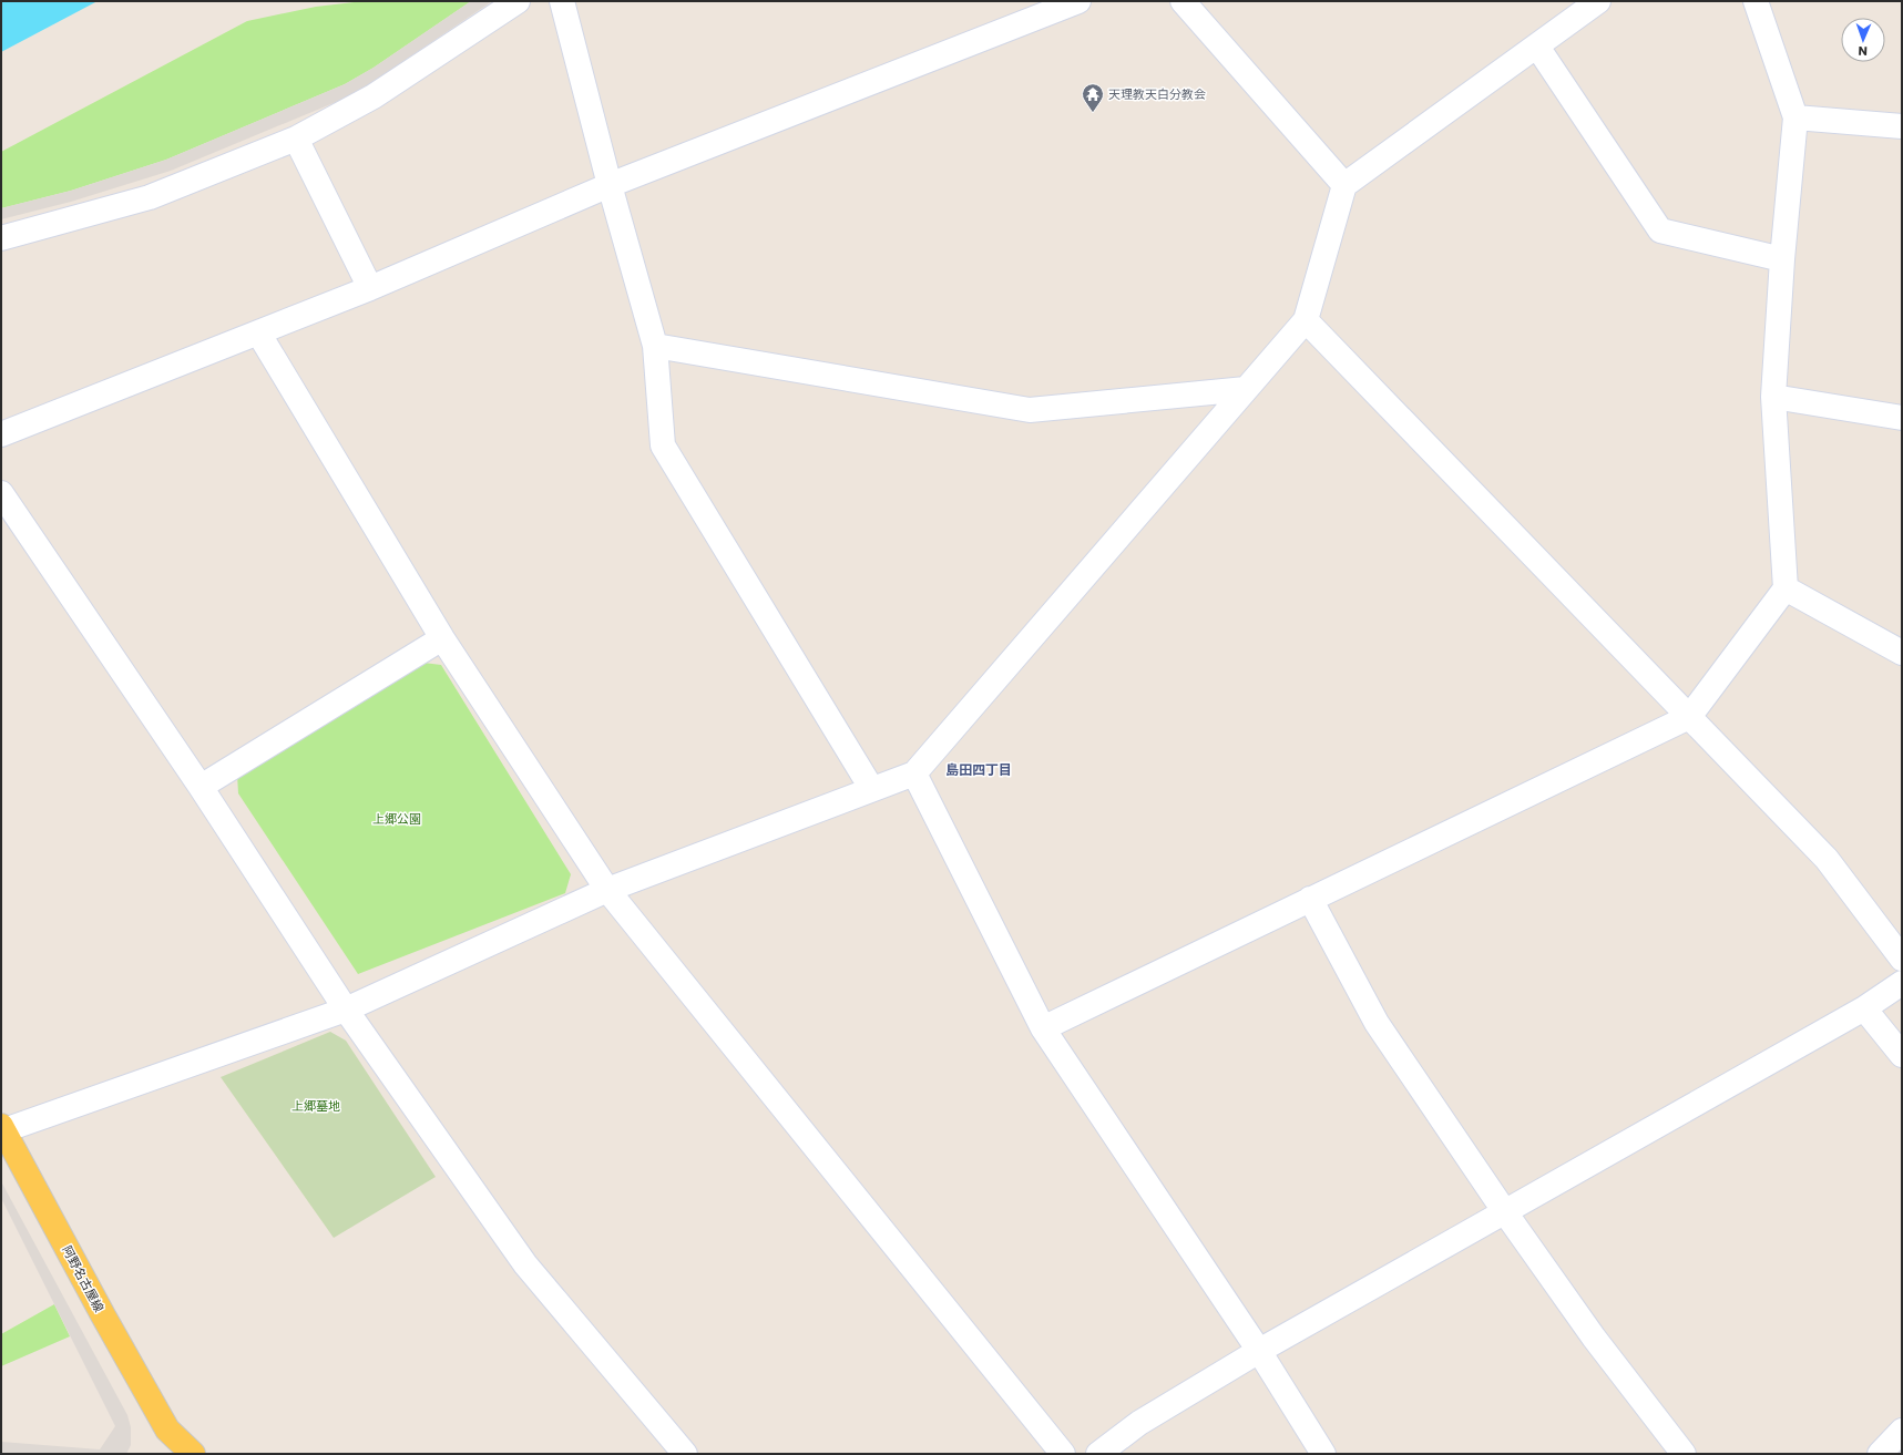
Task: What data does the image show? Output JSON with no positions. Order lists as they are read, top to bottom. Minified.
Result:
{"streets":{"main road":["阿野名古屋線"]},"districts":["島田四丁目"],"parks":["上郷公園","上郷墓地"],"places":{"temple":["天理教天白分教会"]},"north":"bottom"}
